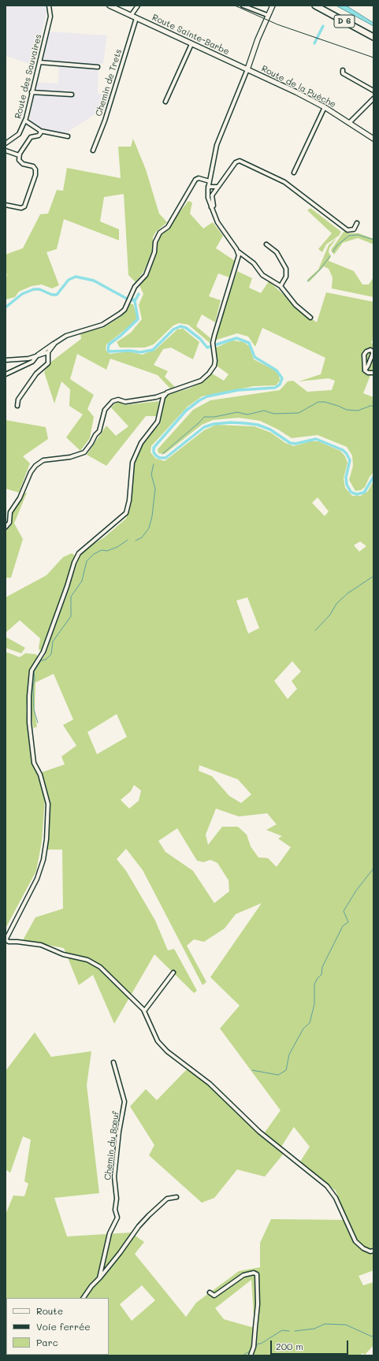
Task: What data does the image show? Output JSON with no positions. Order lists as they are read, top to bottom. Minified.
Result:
{"streets":{"highway":["D 6"],"main road":["Route Sainte-Barbe","Route de la Puèche"],"street":["Route des Sauvaires","Chemin de Trets","Chemin du Bœuf"]},"crossings":[["Route Sainte-Barbe","Chemin de Trets"],["Route Sainte-Barbe","Route de la Puèche"]],"legend":["Route","Voie ferrée","Parc"],"scale_bar":"200 m"}
